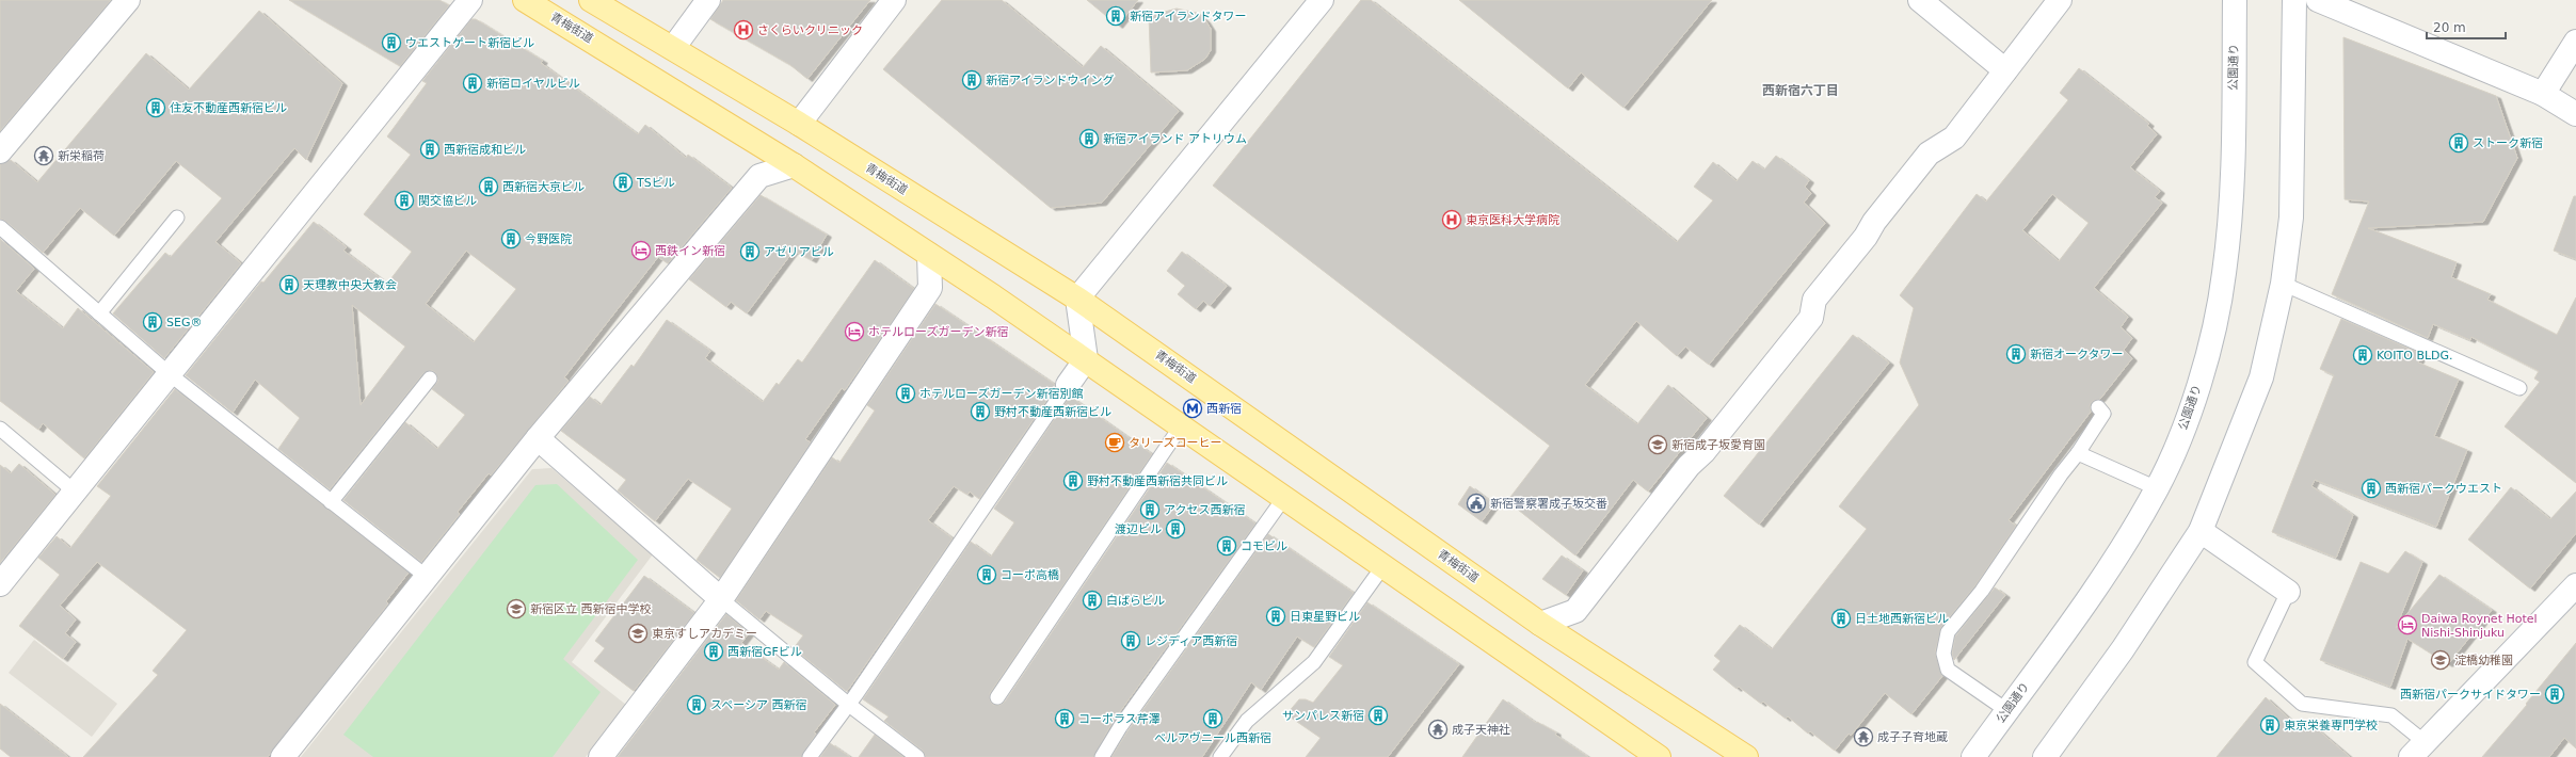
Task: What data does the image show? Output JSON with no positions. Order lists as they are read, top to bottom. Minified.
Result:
{"streets":{"main road":["青梅街道"],"street":["公園通り"]},"districts":["西新宿六丁目"],"places":{"building":["新宿アイランドタワー","ウエストゲート新宿ビル","新宿アイランドウイング","新宿ロイヤルビル","住友不動産西新宿ビル","新宿アイランド アトリウム","ストーク新宿","西新宿成和ビル","TSビル","西新宿大京ビル","関交協ビル","今野医院","アゼリアビル","天理教中央大教会","SEG®","新宿オークタワー","KOITO BLDG.","ホテルローズガーデン新宿別館","野村不動産西新宿ビル","野村不動産西新宿共同ビル","西新宿パークウエスト","アクセス西新宿","渡辺ビル","コモビル","コーポ高橋","白ばらビル","日東星野ビル","日土地西新宿ビル","レジディア西新宿","西新宿GFビル","西新宿パークサイドタワー","スペーシア 西新宿","サンパレス新宿","コーポラス芹澤","ベルアヴニール西新宿","東京栄養専門学校"],"hospital":["さくらいクリニック","東京医科大学病院"],"temple":["新栄稲荷","成子天神社","成子子育地蔵"],"hotel":["西鉄イン新宿","ホテルローズガーデン新宿","Daiwa Roynet Hotel Nishi-Shinjuku"],"metro station":["西新宿"],"cafe":["タリーズコーヒー"],"school or university":["新宿成子坂愛育園","新宿区立 西新宿中学校","東京すしアカデミー","淀橋幼稚園"],"public building":["新宿警察署成子坂交番"]},"scale_bar":"20 m"}
